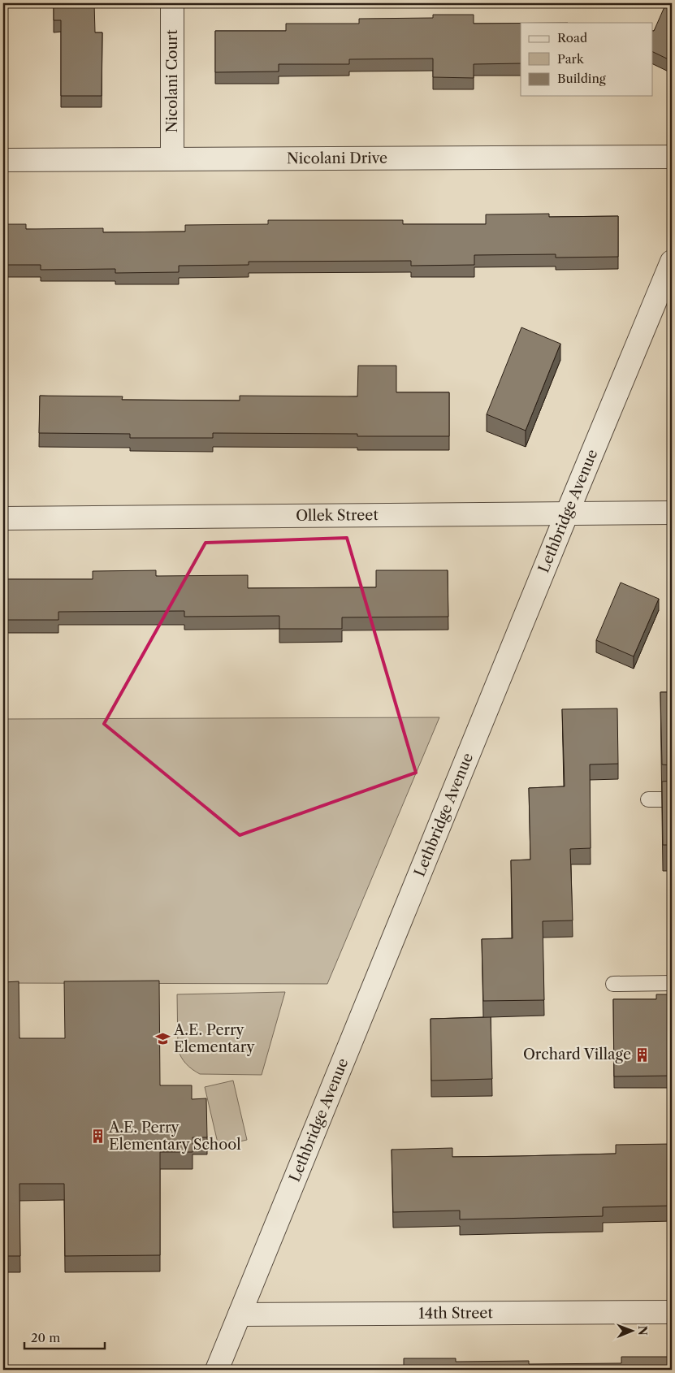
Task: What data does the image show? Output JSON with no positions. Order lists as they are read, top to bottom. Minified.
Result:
{"streets":{"street":["Nicolani Court","Nicolani Drive","Lethbridge Avenue","Ollek Street","14th Street"]},"crossings":[["Nicolani Court","Nicolani Drive"],["Lethbridge Avenue","Ollek Street"],["Lethbridge Avenue","14th Street"]],"places":{"school or university":["A.E. Perry Elementary"],"building":["Orchard Village","A.E. Perry Elementary School"]},"legend":["Road","Park","Building"],"scale_bar":"20 m","north":"right"}
